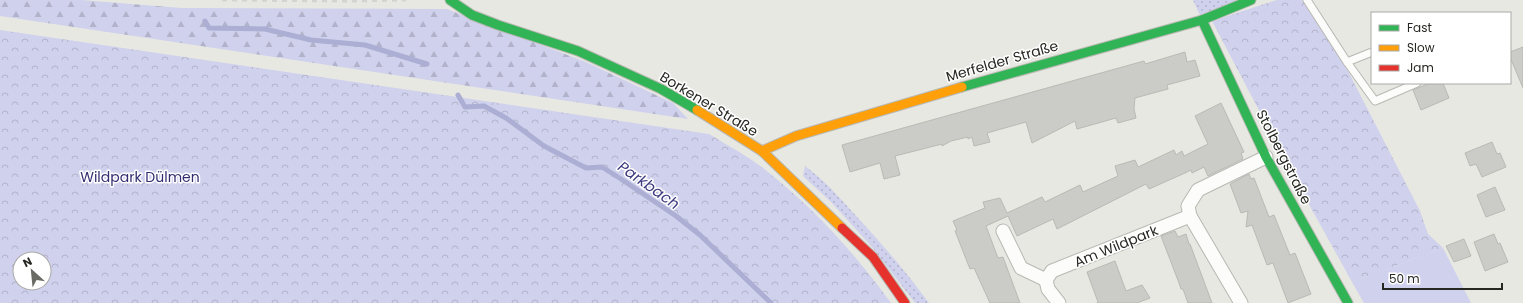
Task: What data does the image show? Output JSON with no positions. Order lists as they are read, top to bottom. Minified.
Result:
{"streets":{"street":["Merfelder Straße","Borkener Straße","Stolbergstraße","Am Wildpark"]},"crossings":[["Merfelder Straße","Borkener Straße"],["Merfelder Straße","Stolbergstraße"]],"water":["Parkbach"],"parks":["Wildpark Dülmen"],"legend":["Fast","Slow","Jam"],"scale_bar":"50 m","north":"top left"}
